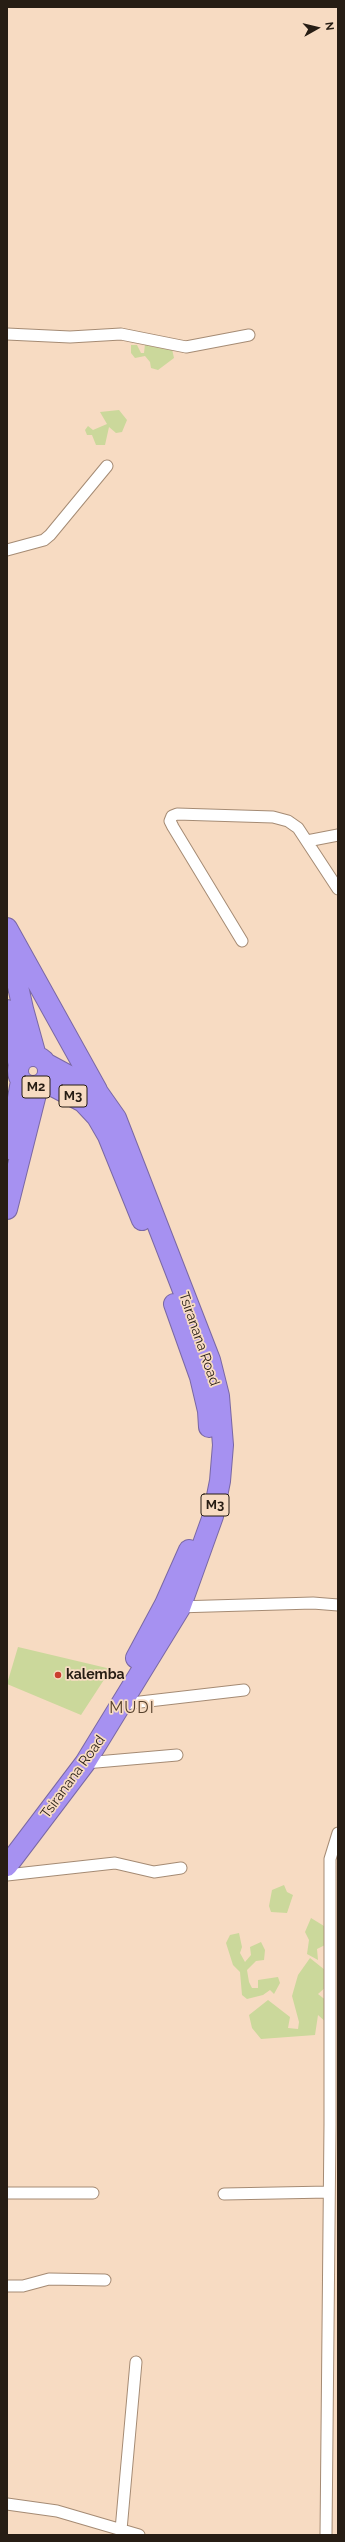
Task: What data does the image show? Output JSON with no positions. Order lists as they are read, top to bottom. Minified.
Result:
{"streets":{"highway":["M2","M3","Tsiranana Road"]},"crossings":[["M2","Tsiranana Road"]],"districts":["MUDI"],"places":["kalemba"],"north":"right"}
